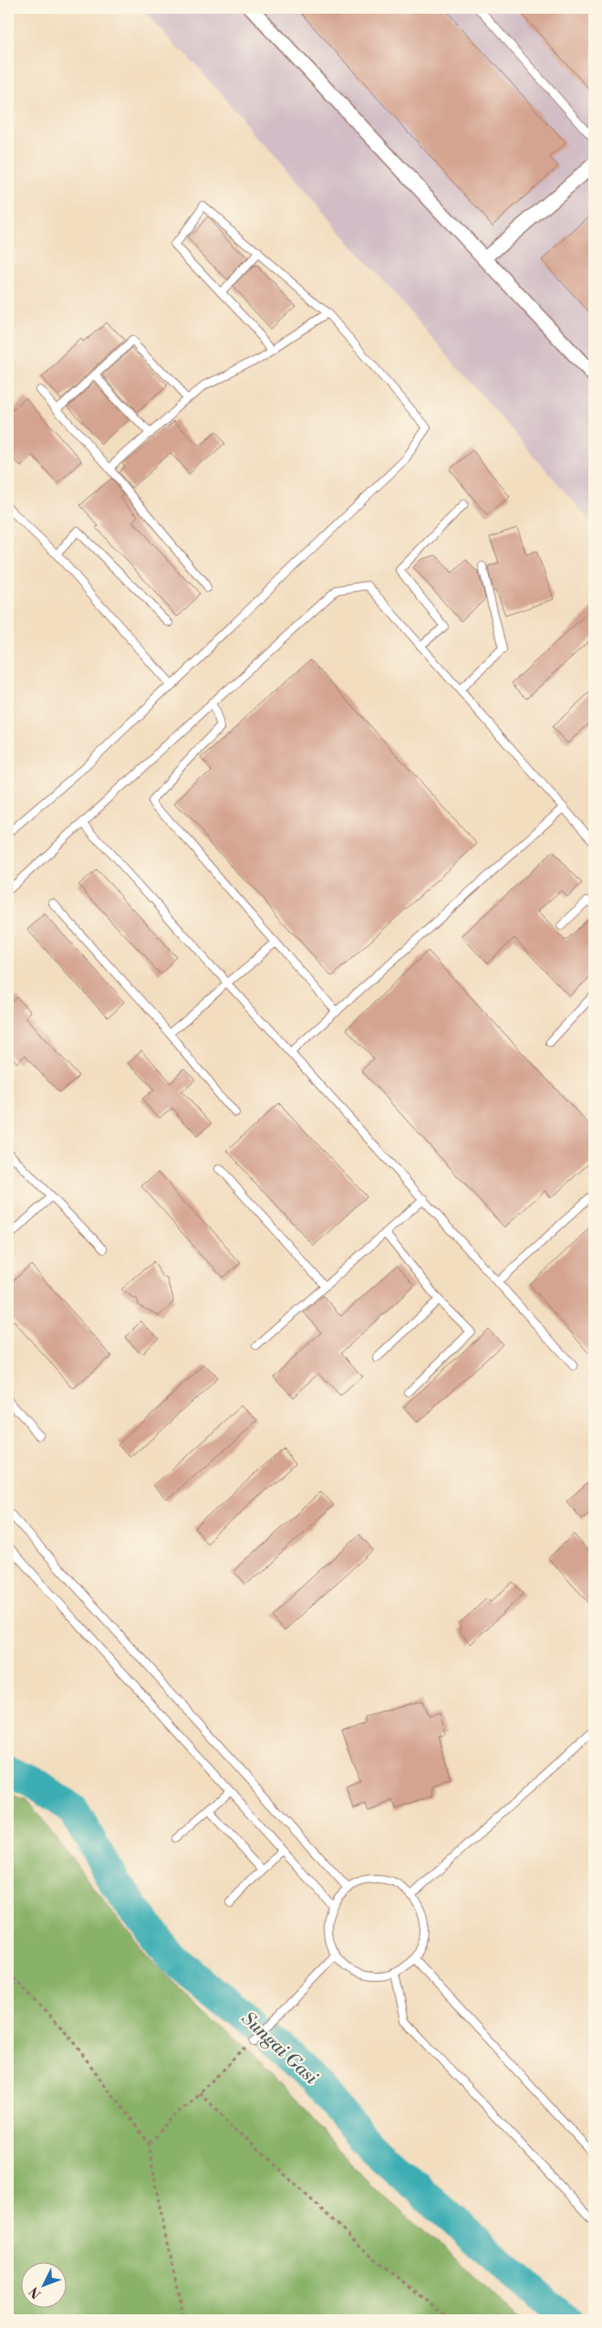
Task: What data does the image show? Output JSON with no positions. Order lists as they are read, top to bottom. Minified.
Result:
{"water":["Sungai Gasi"],"north":"bottom left"}
